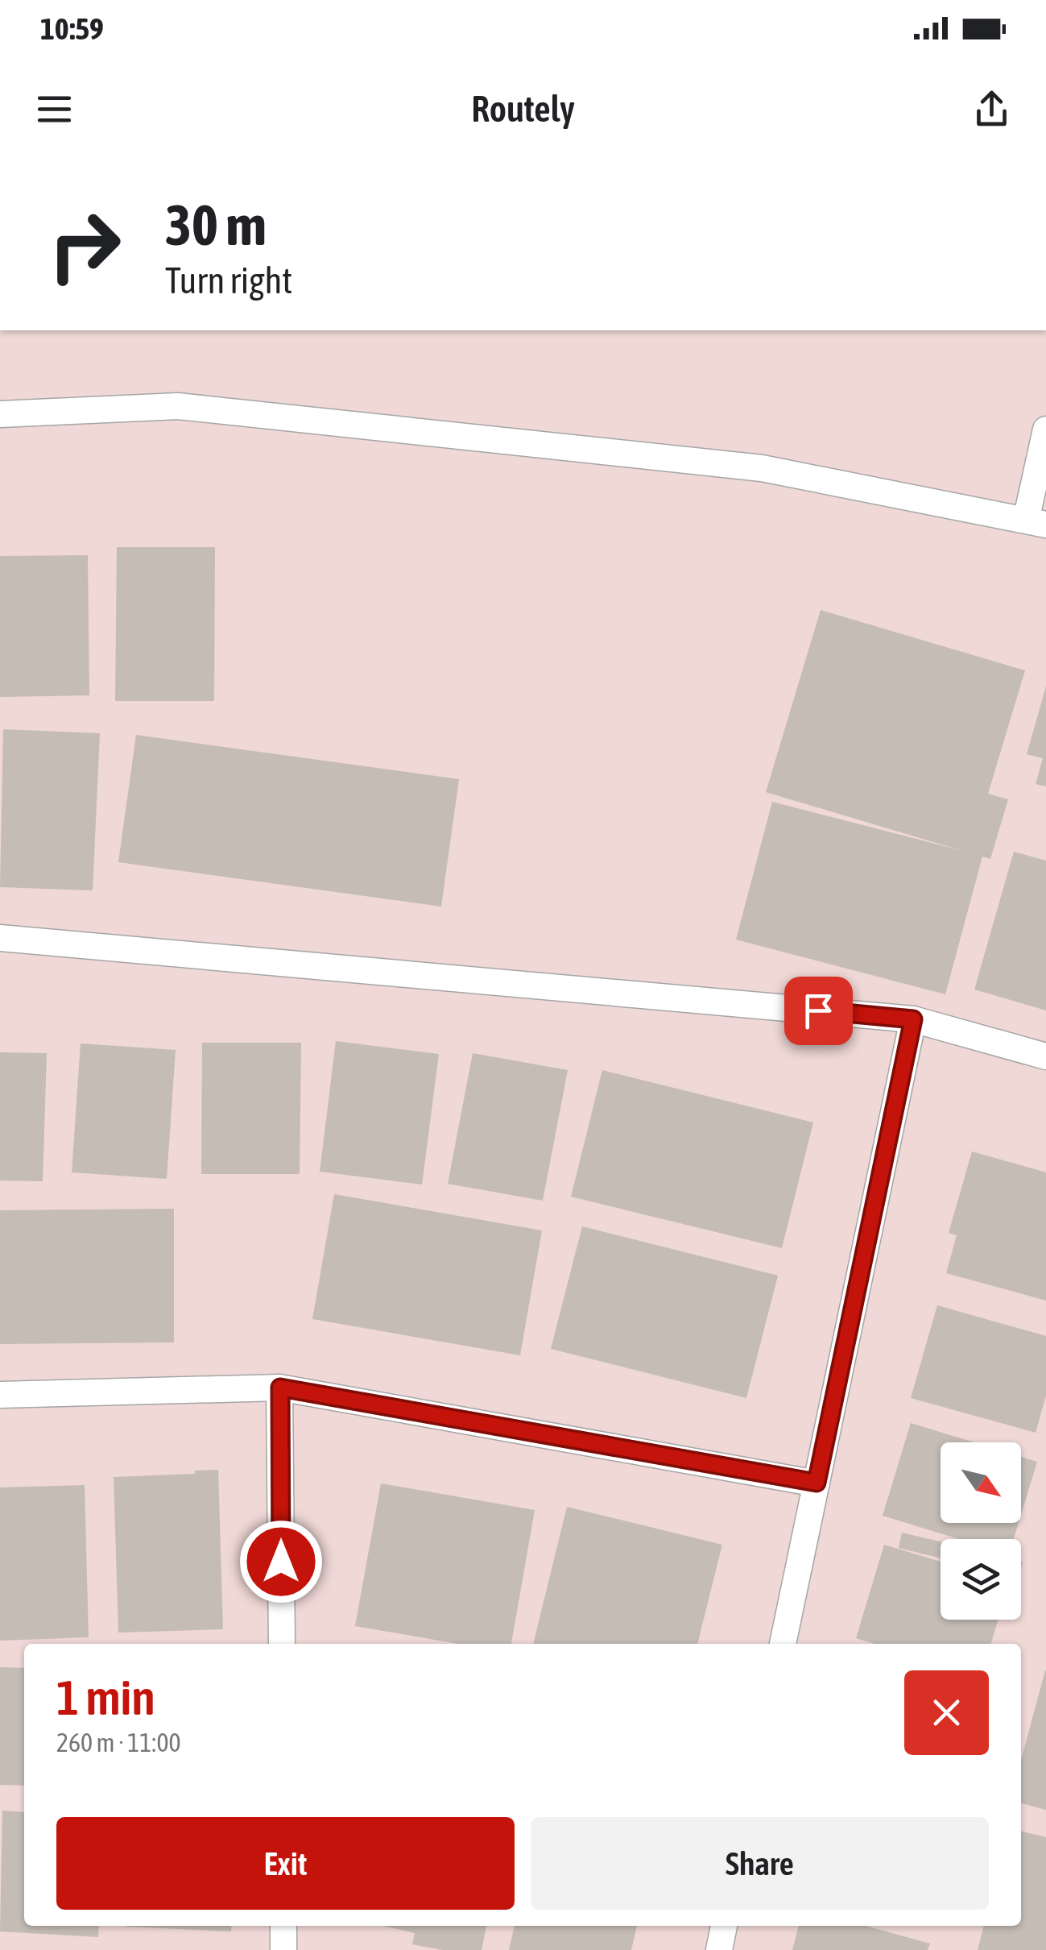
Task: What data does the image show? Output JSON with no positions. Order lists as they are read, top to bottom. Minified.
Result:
{"north":"bottom right","page":{"status":"10:59","header":"Routely","turn":["30 m","Turn right"],"heading":["1 min","260 m · 11:00"],"buttons":["Exit","Share"]}}
